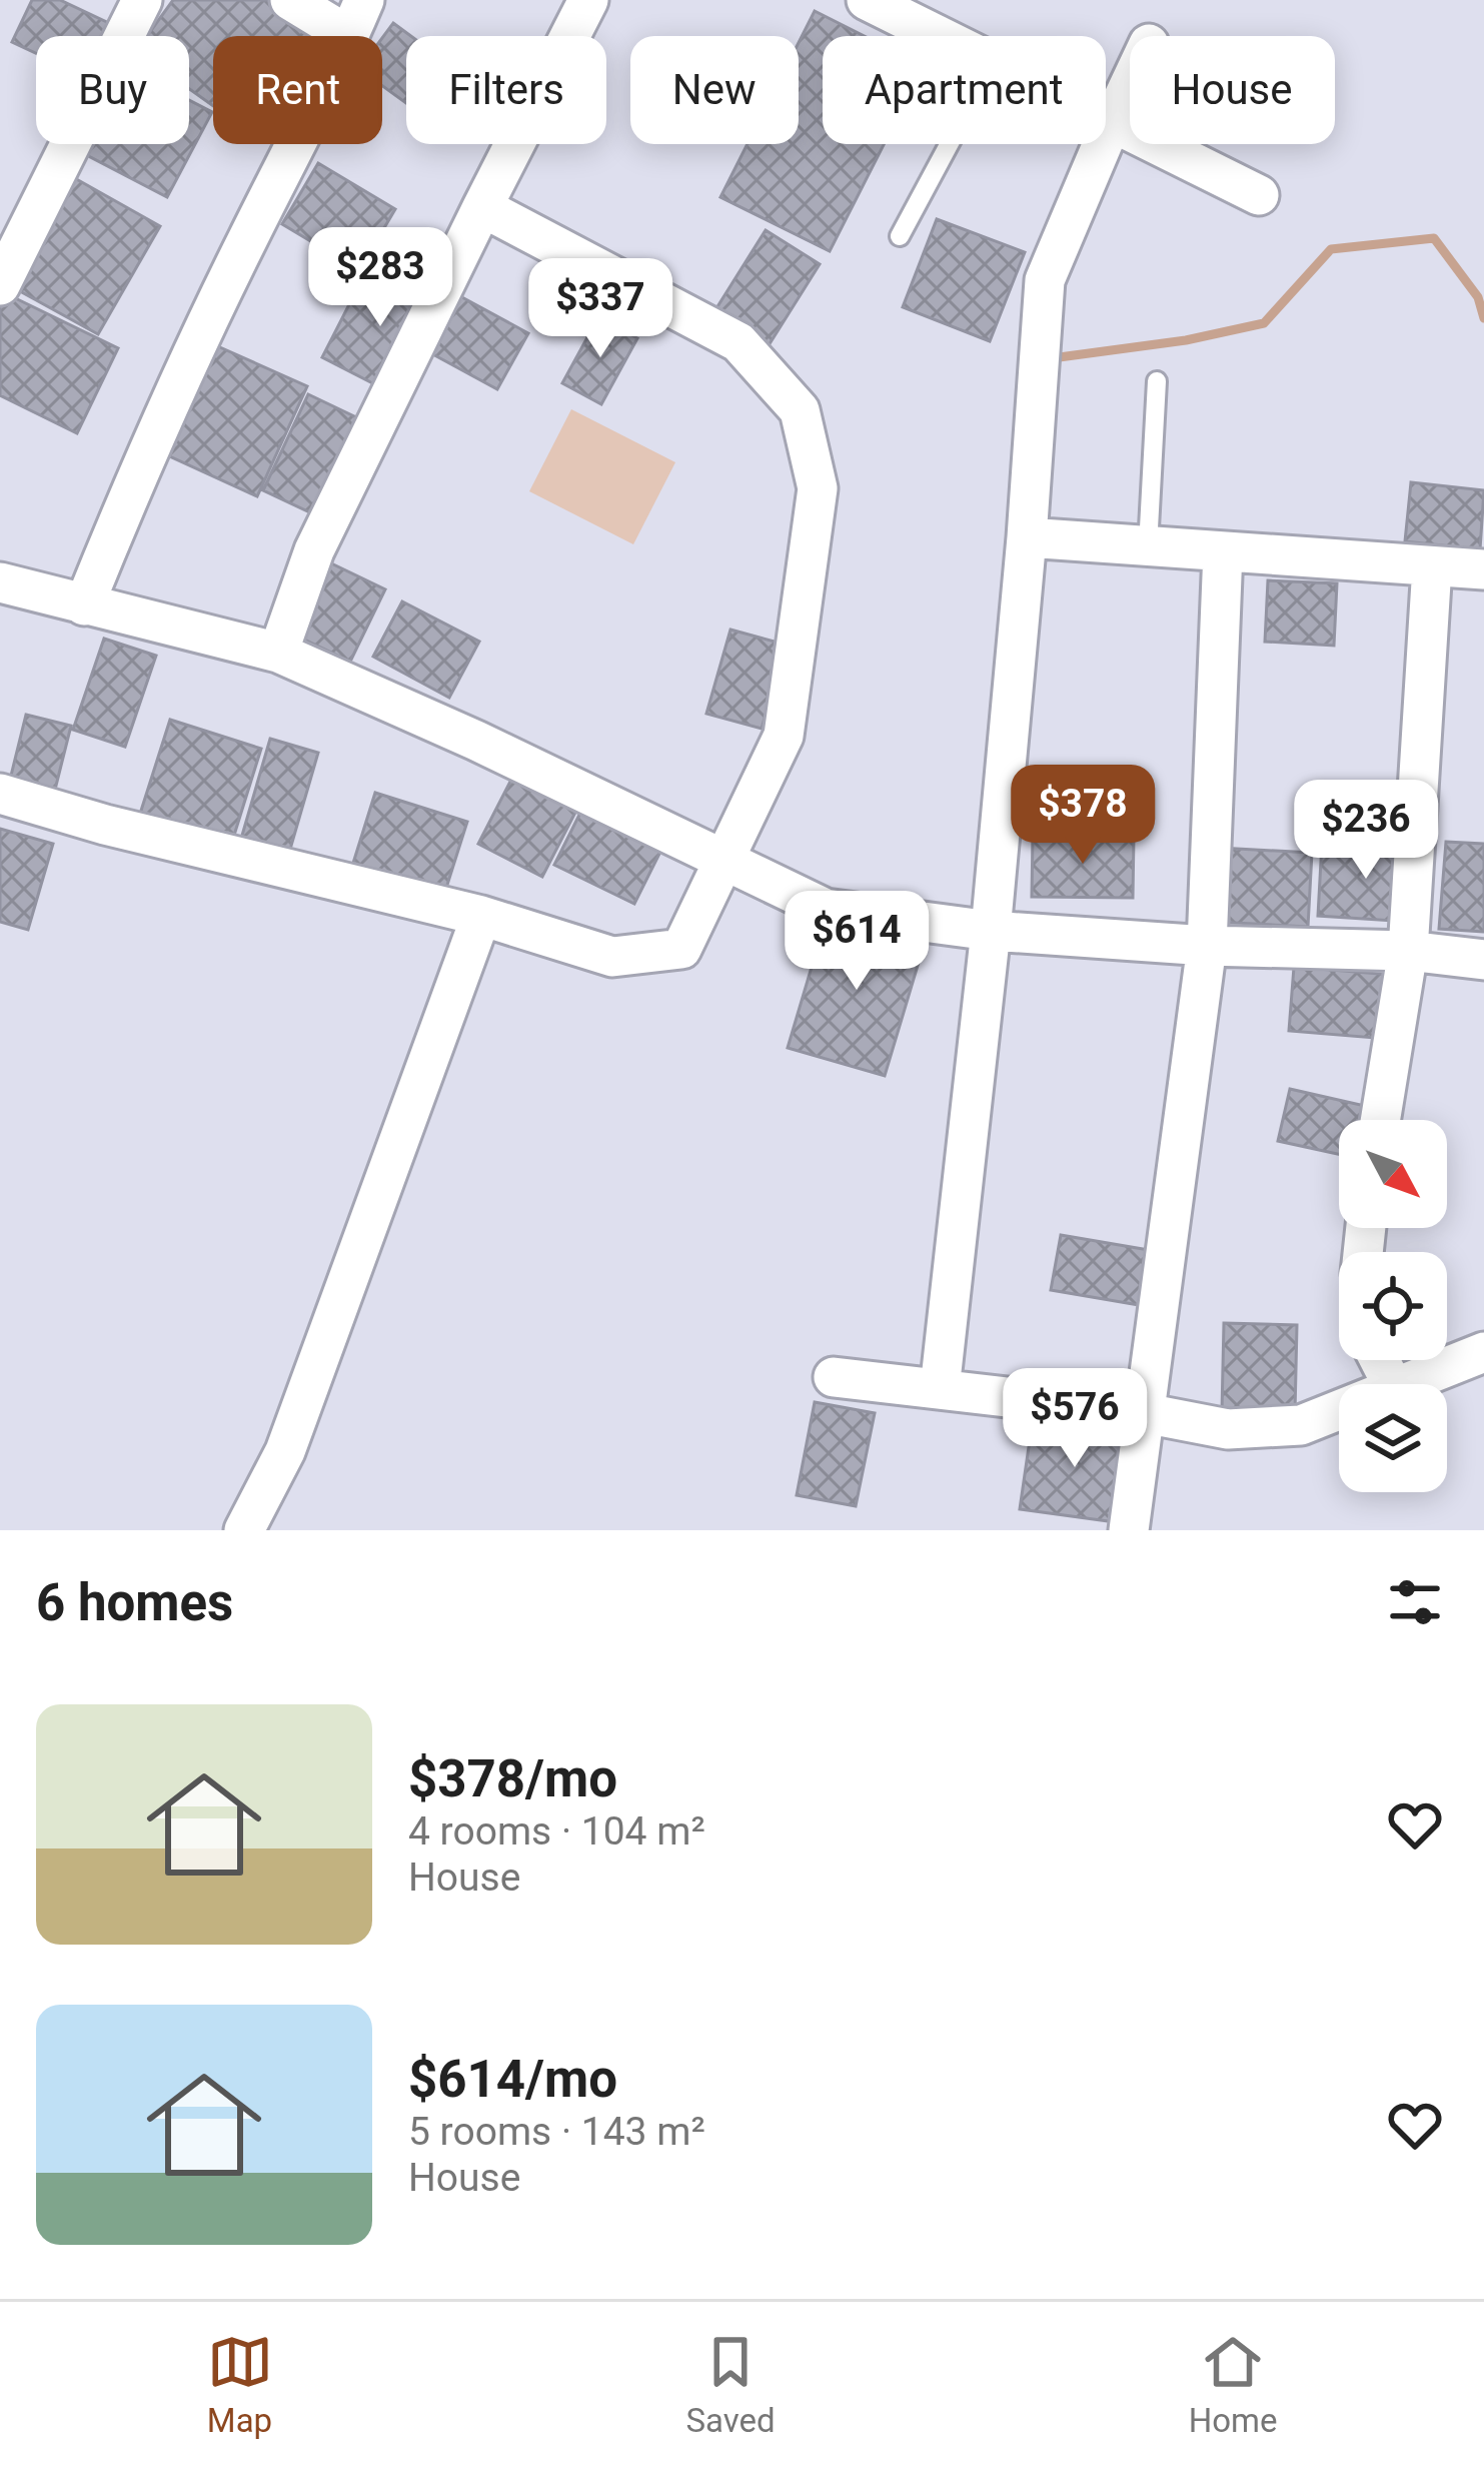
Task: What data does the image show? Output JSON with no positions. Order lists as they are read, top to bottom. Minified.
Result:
{"north":"bottom right","page":{"chip":["Buy","Rent","Filters","New","Apartment","House"],"price":["$283","$337","$378","$236","$614","$576"],"heading":"6 homes","list":[{"name":"$378/mo","note":"4 rooms · 104 m² · House"},{"name":"$614/mo","note":"5 rooms · 143 m² · House"}],"tabs":["Map","Saved","Home"]}}
